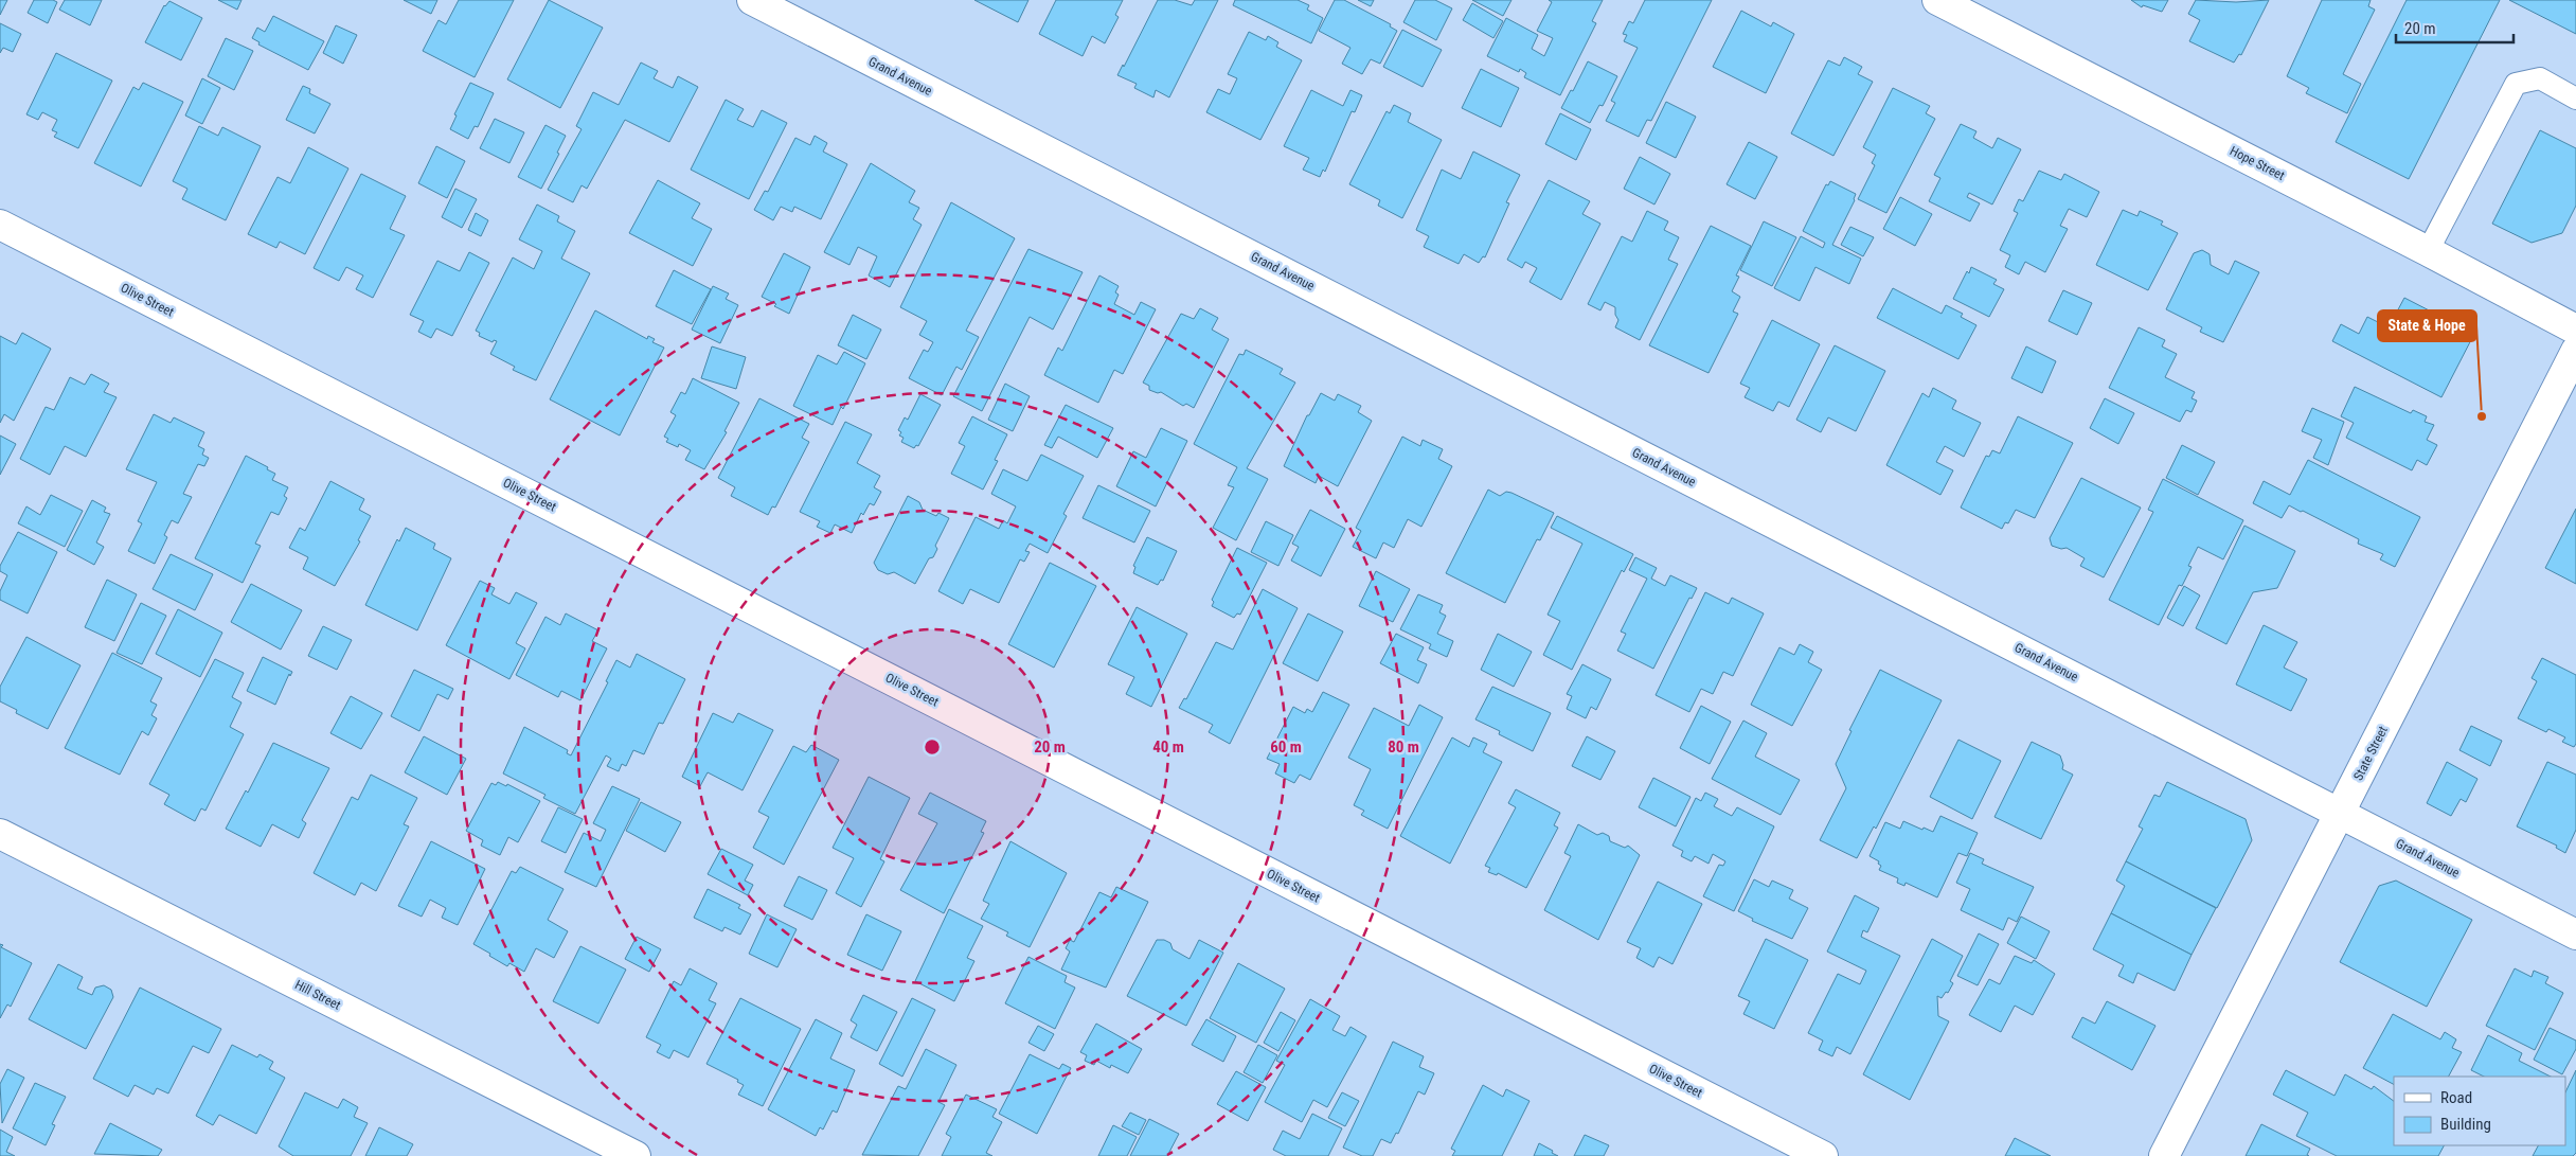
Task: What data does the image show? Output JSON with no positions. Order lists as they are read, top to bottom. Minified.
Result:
{"streets":{"street":["Grand Avenue","Hope Street","Olive Street","State Street","Hill Street"]},"crossings":[["Grand Avenue","State Street"]],"places":["State & Hope"],"legend":["Road","Building"],"scale_bar":"20 m","rings":["20 m","40 m","60 m","80 m"]}
